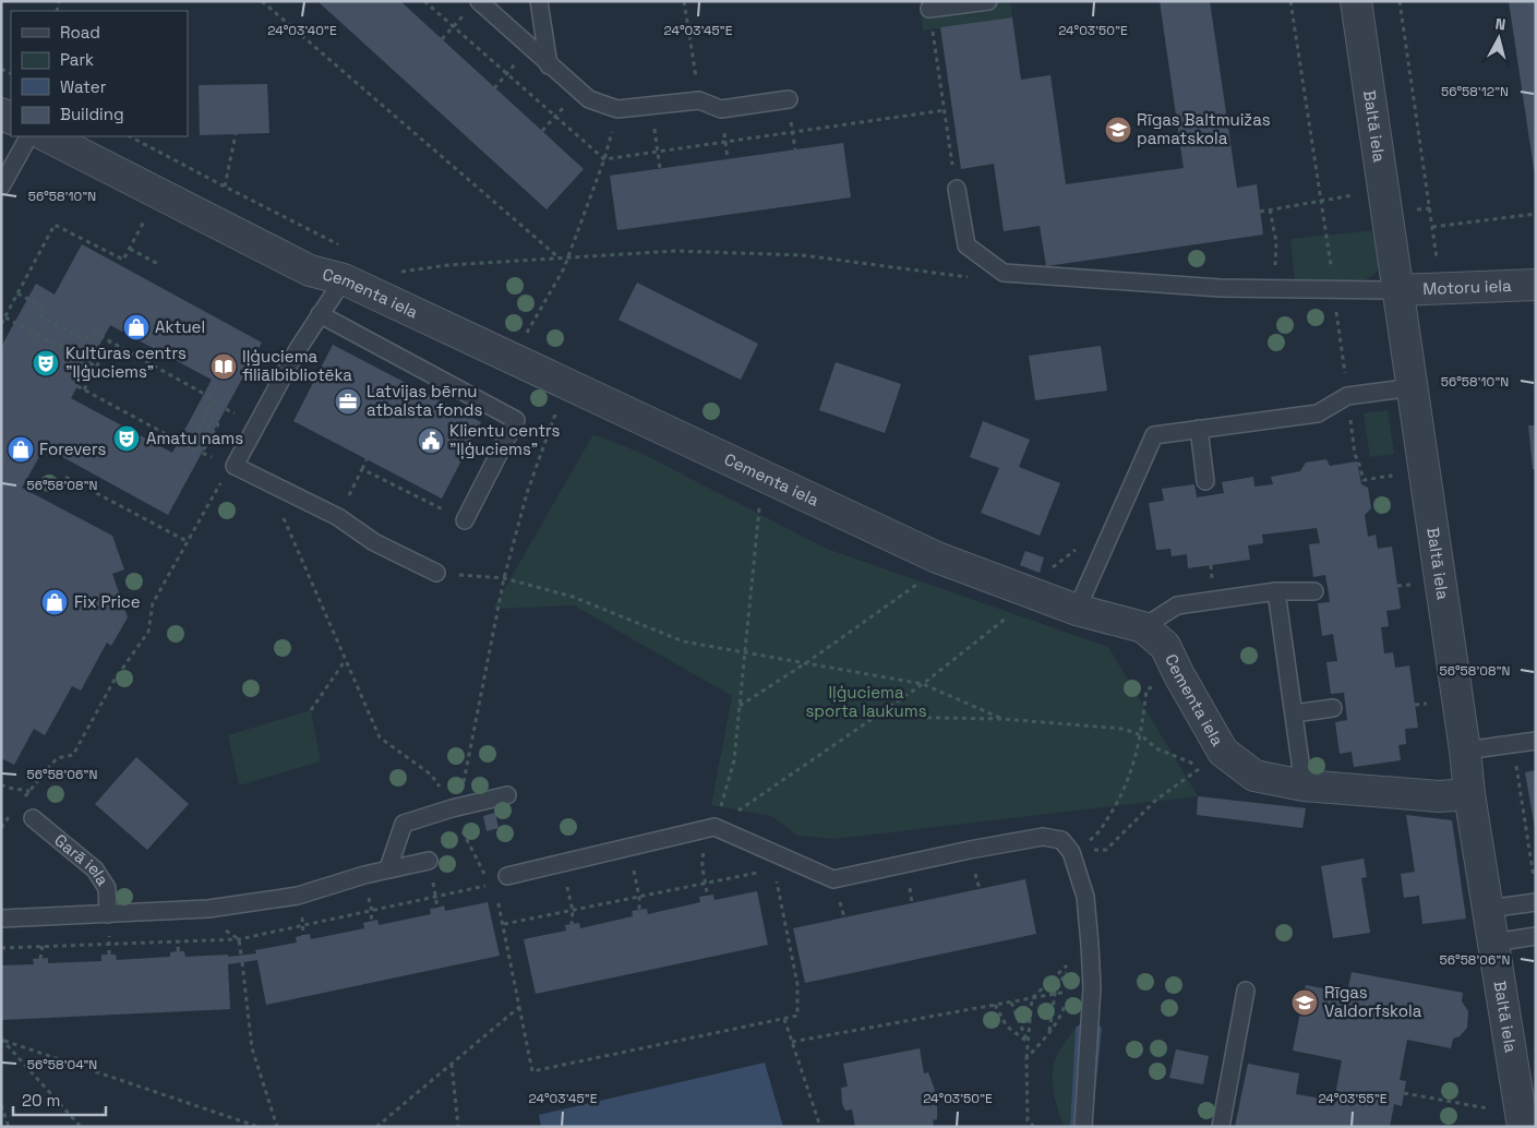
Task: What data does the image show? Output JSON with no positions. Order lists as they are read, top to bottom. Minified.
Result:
{"streets":{"street":["Baltā iela","Motoru iela","Cementa iela"],"lane":["Garā iela"]},"crossings":[["Baltā iela","Motoru iela"],["Baltā iela","Cementa iela"]],"parks":["Iļģuciema sporta laukums"],"places":{"school or university":["Rīgas Baltmuižas pamatskola","Rīgas Valdorfskola"],"shop":["Aktuel","Forevers","Fix Price"],"theatre":["Kultūras centrs \"Iļģuciems\"","Amatu nams"],"library":["Iļģuciema filiālbibliotēka"],"office":["Latvijas bērnu atbalsta fonds"],"public building":["Klientu centrs \"Iļģuciems\""]},"legend":["Road","Park","Water","Building"],"scale_bar":"20 m","north":"top","coordinates":["24°03'40\"E","24°03'45\"E","24°03'50\"E","56°58'12\"N","56°58'10\"N","56°58'08\"N","56°58'06\"N","56°58'04\"N","24°03'55\"E"]}
